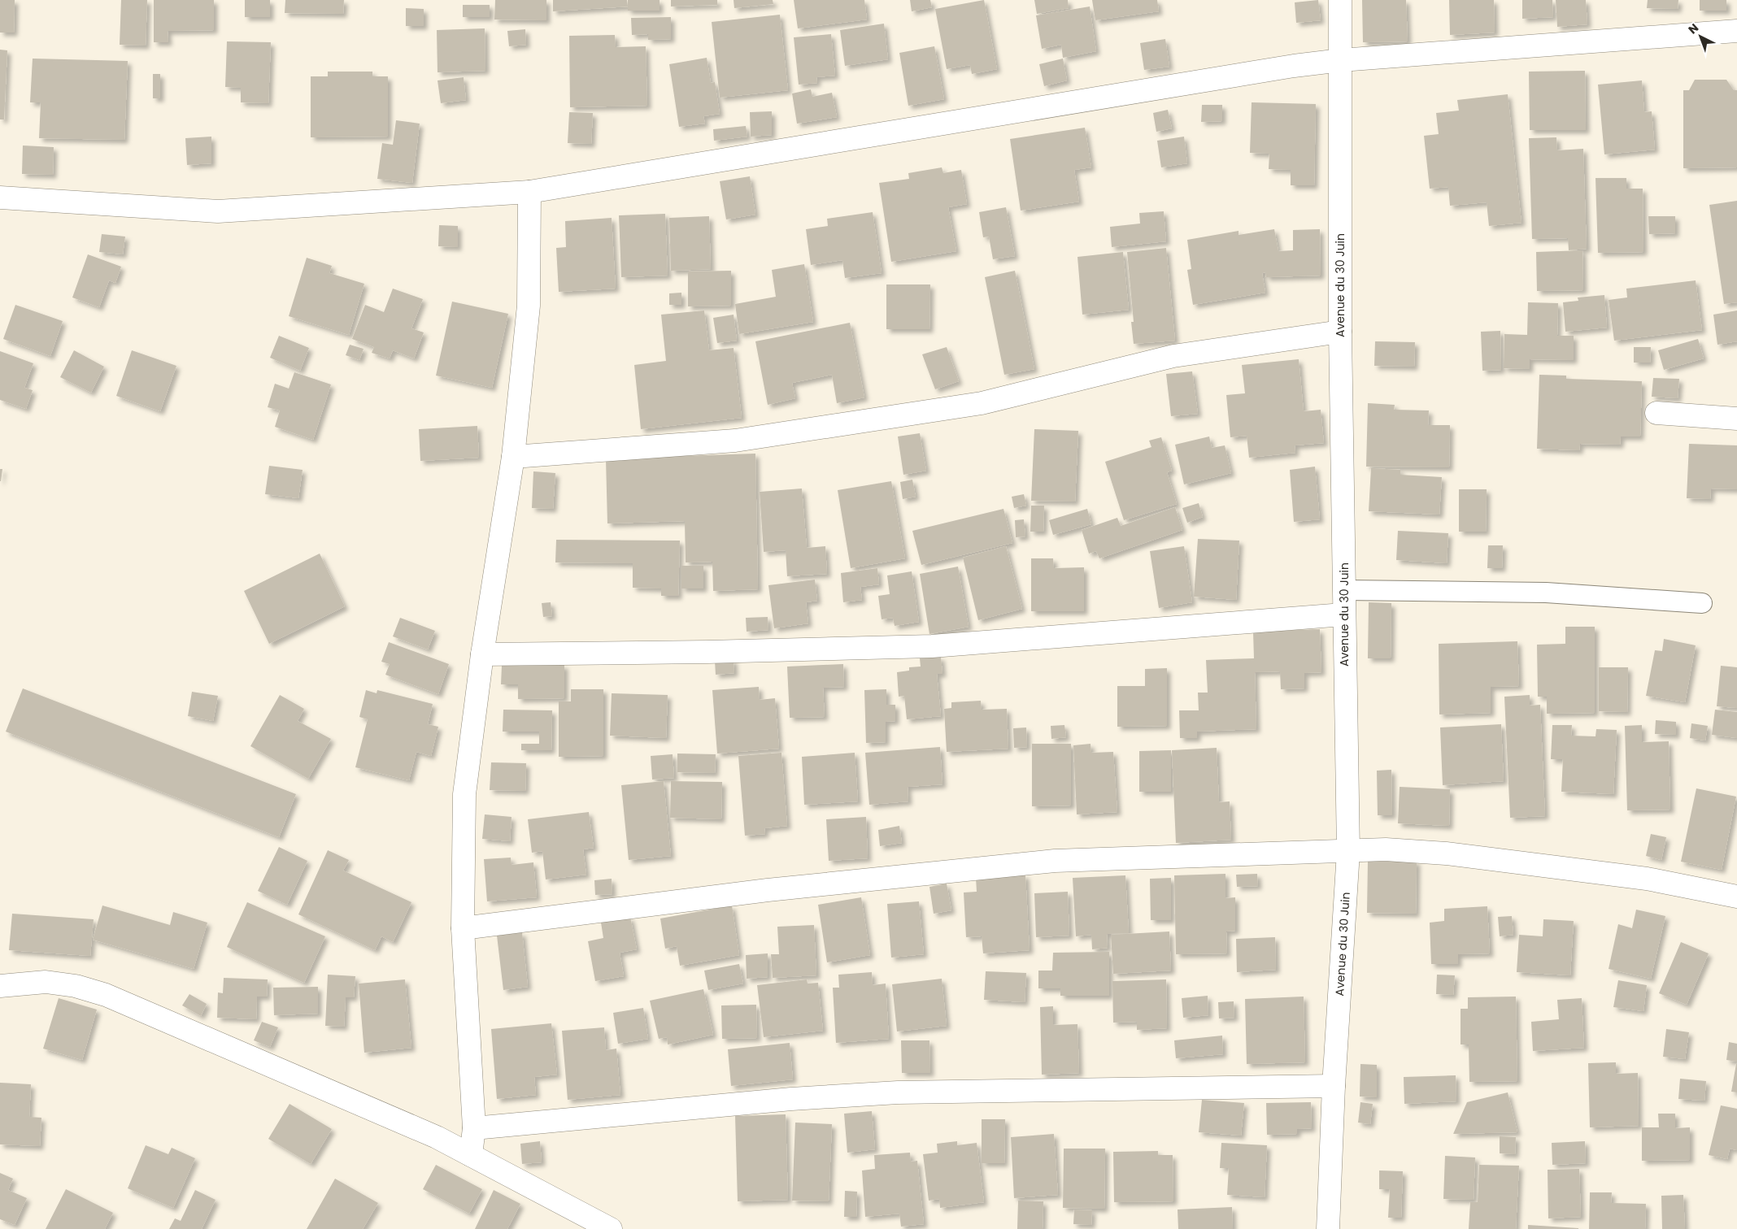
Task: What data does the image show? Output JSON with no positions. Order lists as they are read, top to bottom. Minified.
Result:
{"streets":{"street":["Avenue du 30 Juin"]},"north":"top left"}
